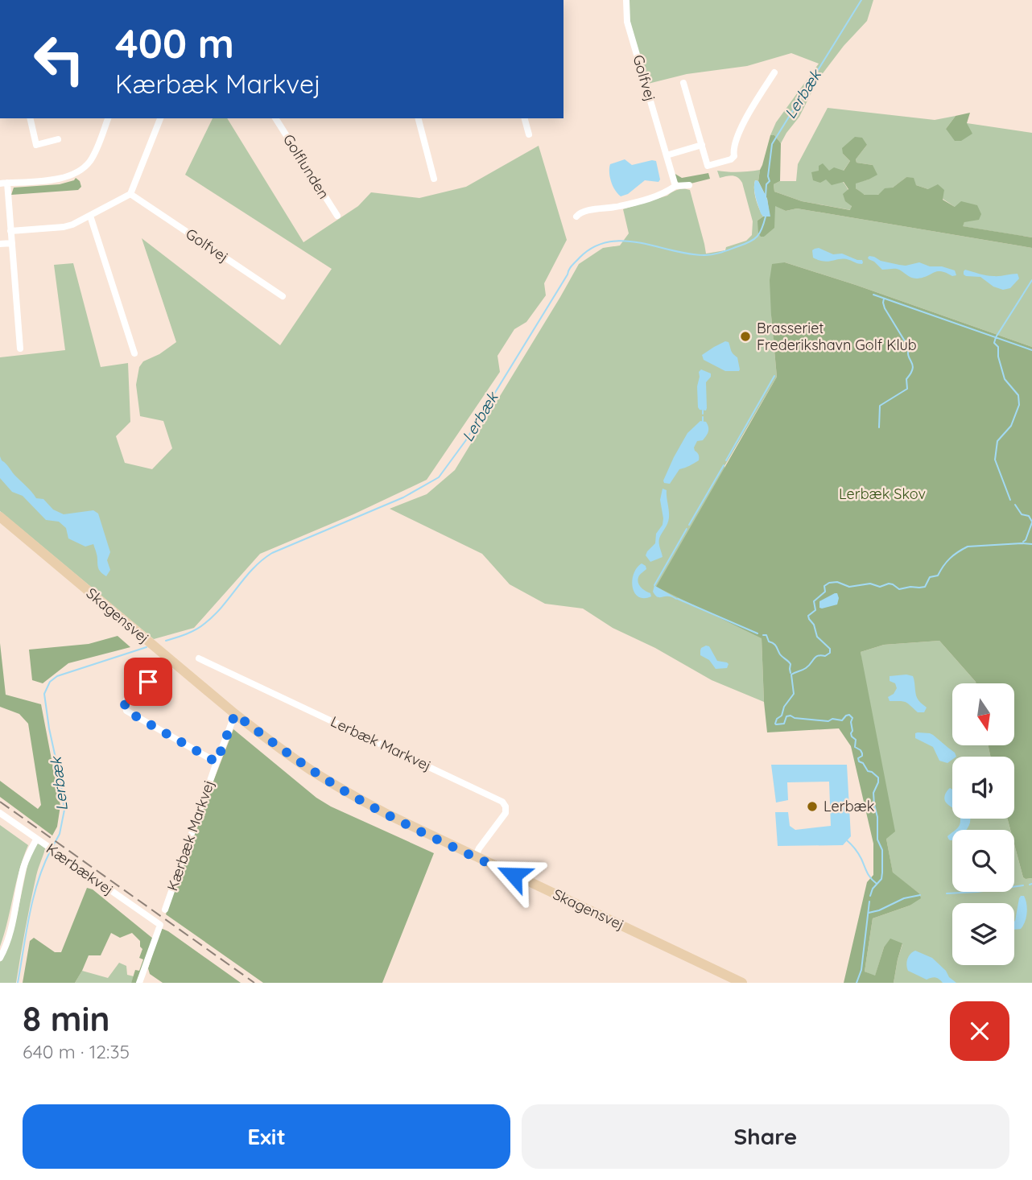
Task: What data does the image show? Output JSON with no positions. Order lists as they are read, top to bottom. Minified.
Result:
{"streets":{"main road":["Skagensvej"],"street":["Golfvej","Golflunden","Lerbæk Markvej","Kærbæk Markvej","Kærbækvej"]},"crossings":[["Skagensvej","Lerbæk Markvej"],["Skagensvej","Kærbæk Markvej"]],"water":["Lerbæk"],"parks":["Lerbæk Skov"],"places":["Brasseriet Frederikshavn Golf Klub","Lerbæk"],"north":"bottom","page":{"turn":["400 m","Kærbæk Markvej"],"heading":["8 min","640 m · 12:35"],"buttons":["Exit","Share"]}}
